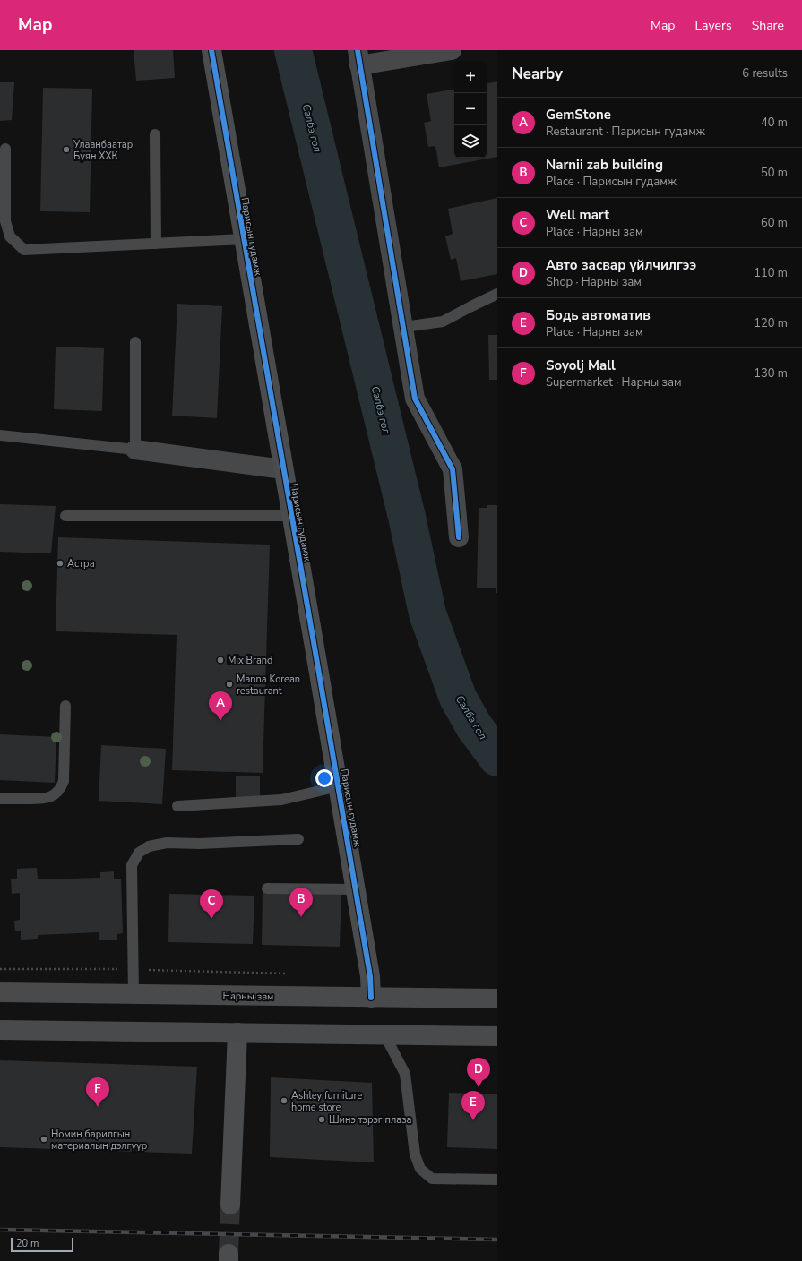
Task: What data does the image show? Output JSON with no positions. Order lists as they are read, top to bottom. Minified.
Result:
{"streets":{"main road":["Нарны зам"],"street":["Парисын гудамж"]},"crossings":[["Парисын гудамж","Нарны зам"]],"water":["Сэлбэ гол"],"places":["Улаанбаатар Буян ХХК","Астра","Mix Brand","Manna Korean restaurant","Ashley furniture home store","Шинэ тэрэг плаза","Номин барилгын материалын дэлгүүр"],"scale_bar":"20 m","page":{"header":"Map","nav":["Map","Layers","Share"],"heading":["Nearby","6 results"],"map_buttons":["+","−"],"list":[{"mark":"A","name":"GemStone","note":"Restaurant · Парисын гудамж","value":"40 m"},{"mark":"B","name":"Narnii zab building","note":"Place · Парисын гудамж","value":"50 m"},{"mark":"C","name":"Well mart","note":"Place · Нарны зам","value":"60 m"},{"mark":"D","name":"Авто засвар үйлчилгээ","note":"Shop · Нарны зам","value":"110 m"},{"mark":"E","name":"Бодь автоматив","note":"Place · Нарны зам","value":"120 m"},{"mark":"F","name":"Soyolj Mall","note":"Supermarket · Нарны зам","value":"130 m"}],"pins":["A","B","C","D","F","E"],"scale":"20 m"}}
